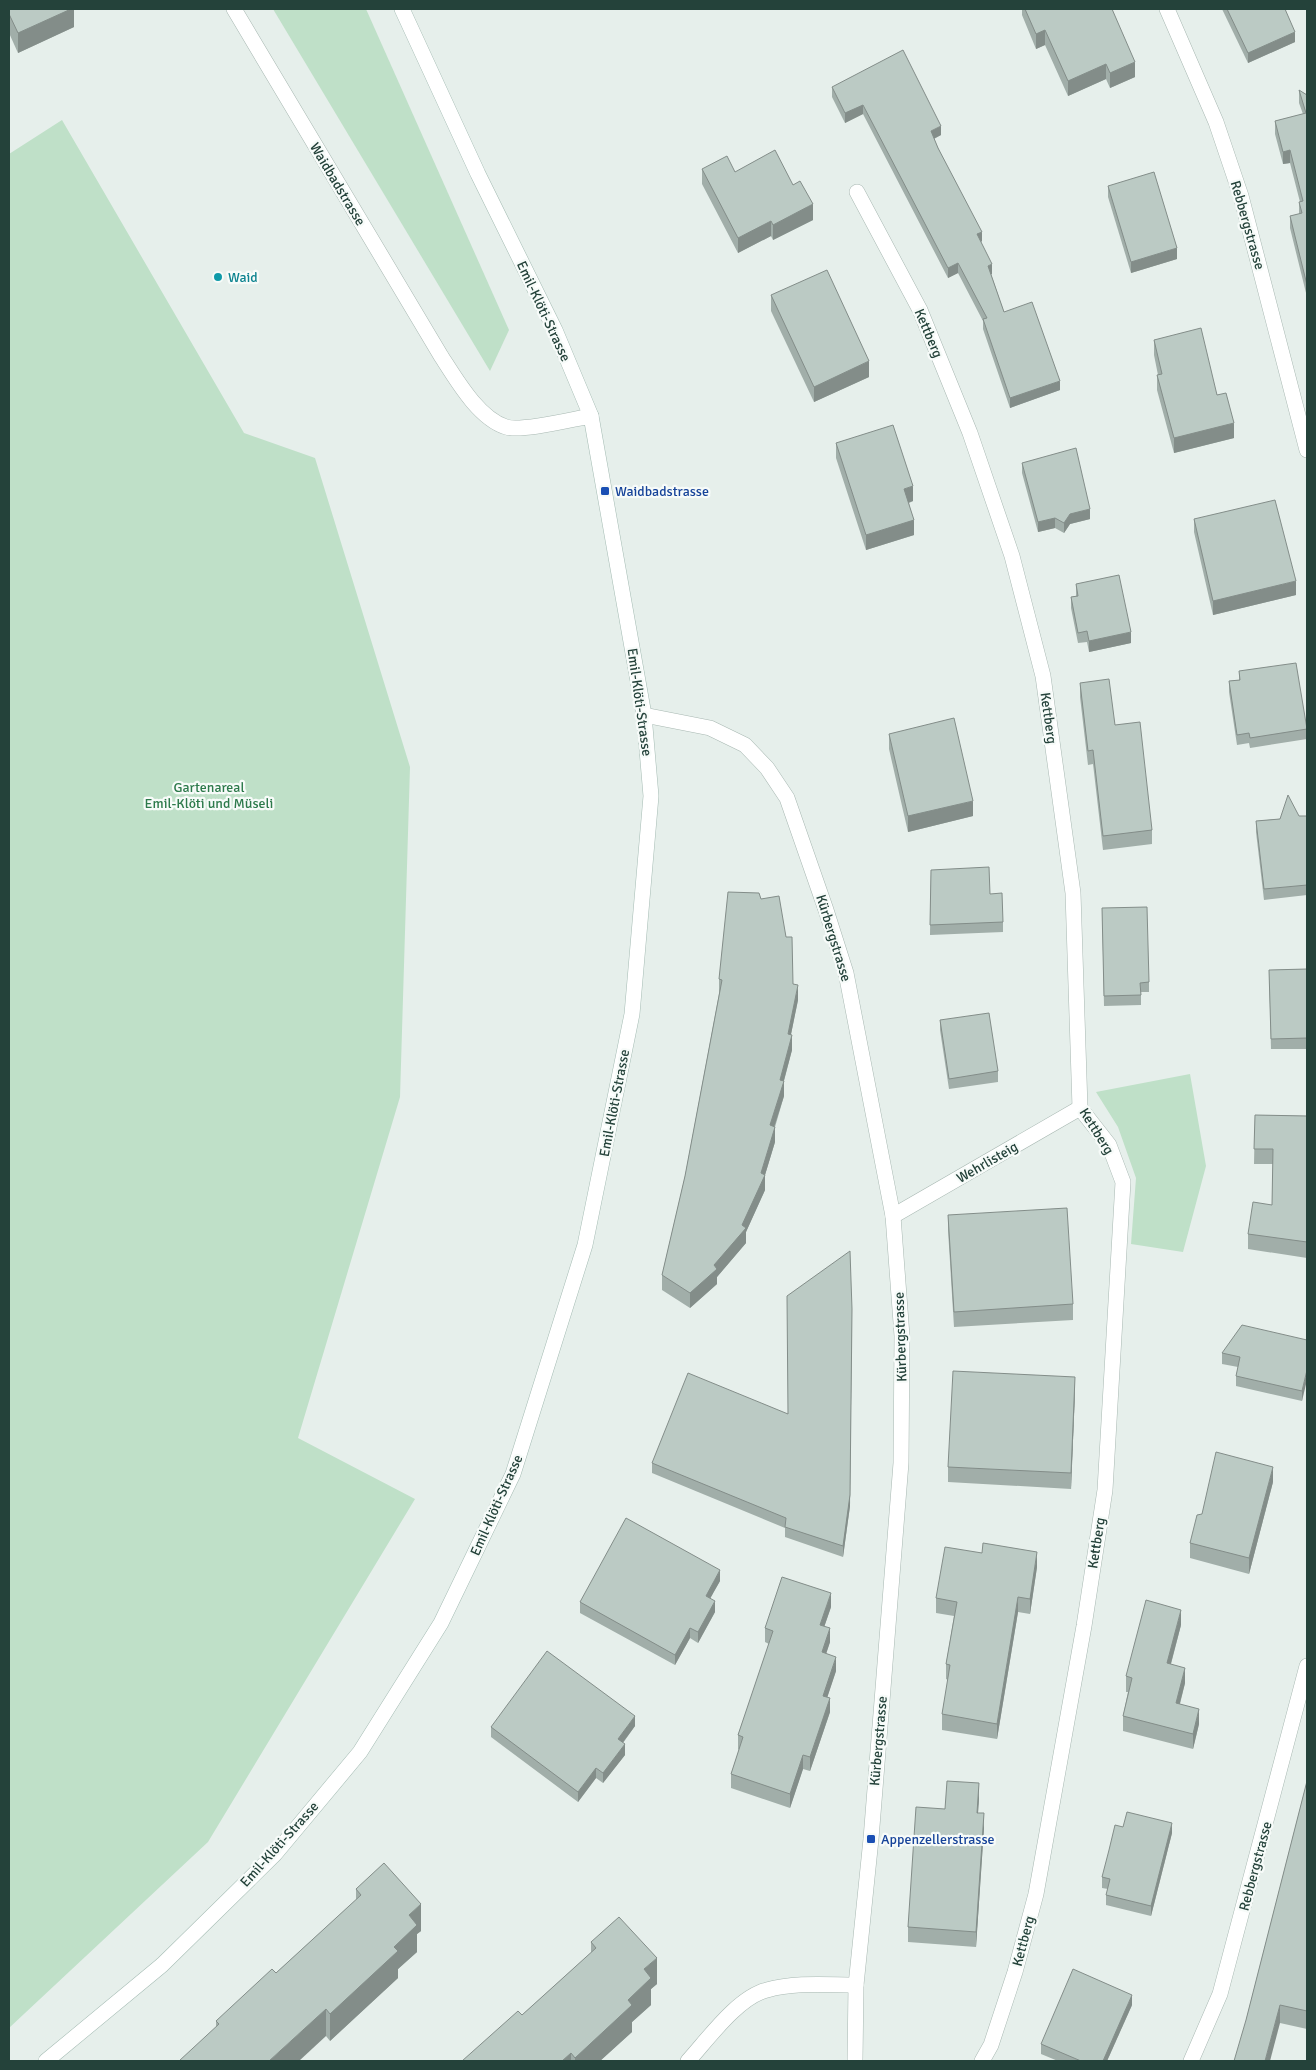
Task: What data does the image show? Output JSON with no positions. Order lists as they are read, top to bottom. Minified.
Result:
{"streets":{"street":["Waidbadstrasse","Rebbergstrasse","Emil-Klöti-Strasse","Kettberg","Kürbergstrasse","Wehrlisteig"]},"crossings":[["Waidbadstrasse","Emil-Klöti-Strasse"],["Emil-Klöti-Strasse","Kürbergstrasse"],["Kettberg","Wehrlisteig"],["Kürbergstrasse","Wehrlisteig"]],"parks":["Gartenareal Emil-Klöti und Müseli"],"places":{"other":["Waid"],"transit":["Waidbadstrasse","Appenzellerstrasse"]}}
